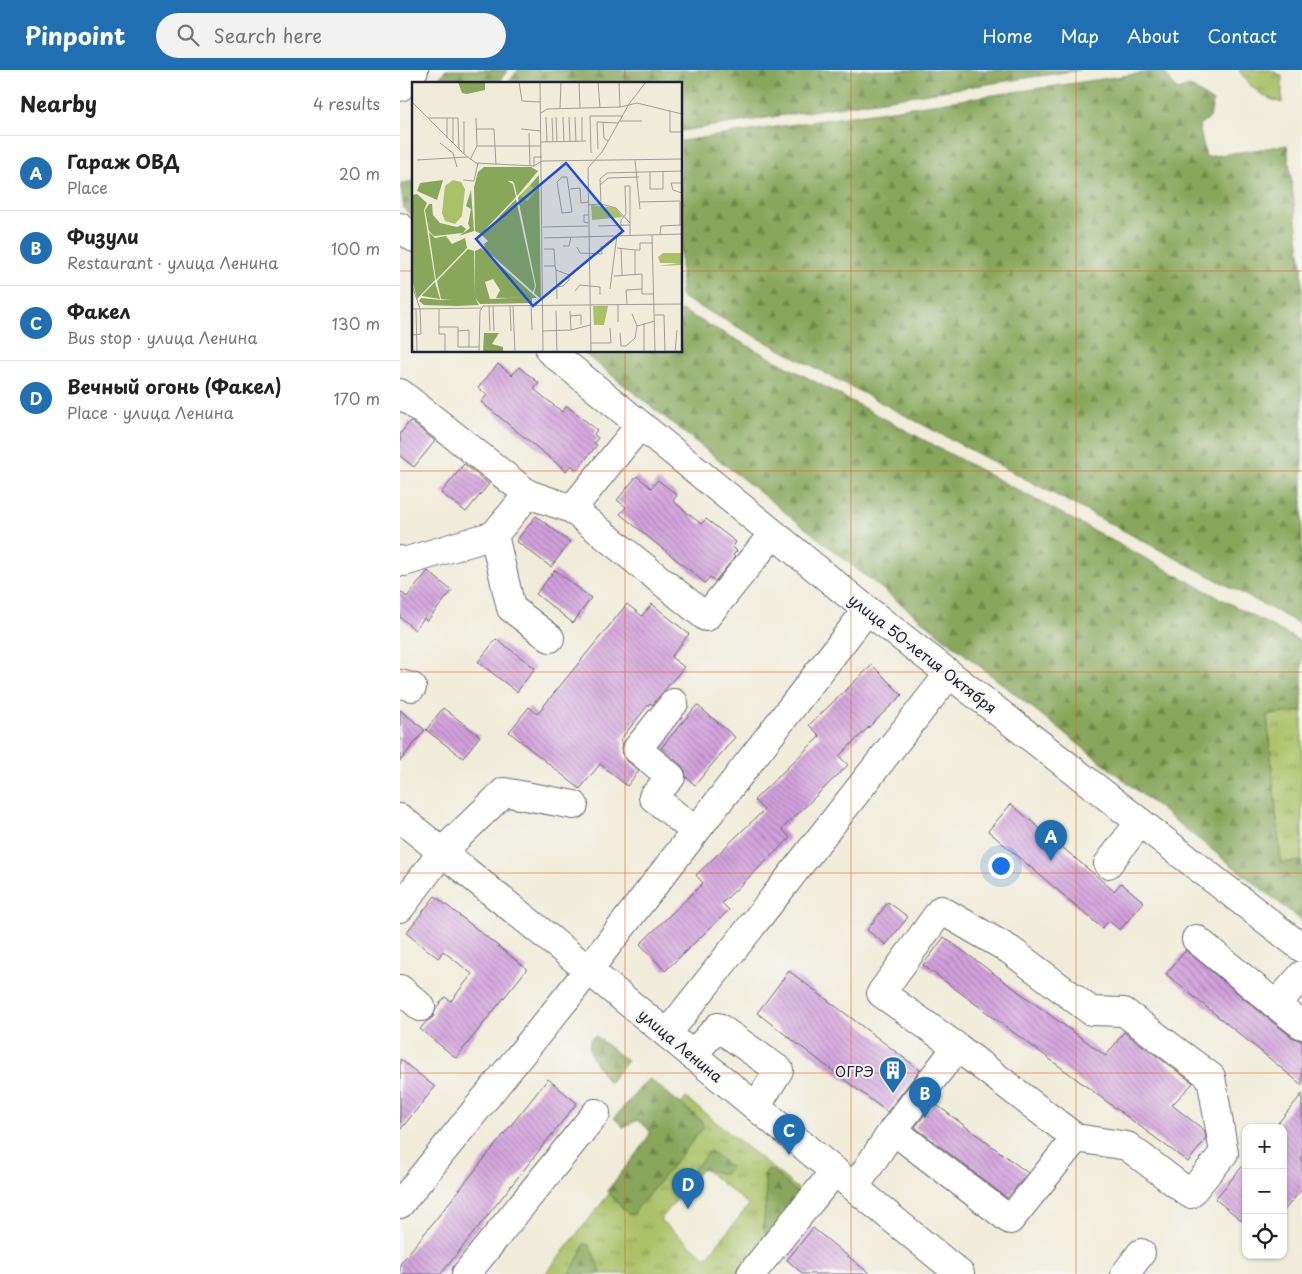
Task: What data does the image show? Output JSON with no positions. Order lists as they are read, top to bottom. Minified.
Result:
{"streets":{"street":["улица 50-летия Октября","улица Ленина"]},"places":{"building":["ОГРЭ"]},"page":{"header":"Pinpoint","search":"Search here","nav":["Home","Map","About","Contact"],"heading":["Nearby","4 results"],"list":[{"mark":"A","name":"Гараж ОВД","note":"Place","value":"20 m"},{"mark":"B","name":"Физули","note":"Restaurant · улица Ленина","value":"100 m"},{"mark":"C","name":"Факел","note":"Bus stop · улица Ленина","value":"130 m"},{"mark":"D","name":"Вечный огонь (Факел)","note":"Place · улица Ленина","value":"170 m"}],"pins":["A","B","C","D"],"map_buttons":["+","−"]}}
